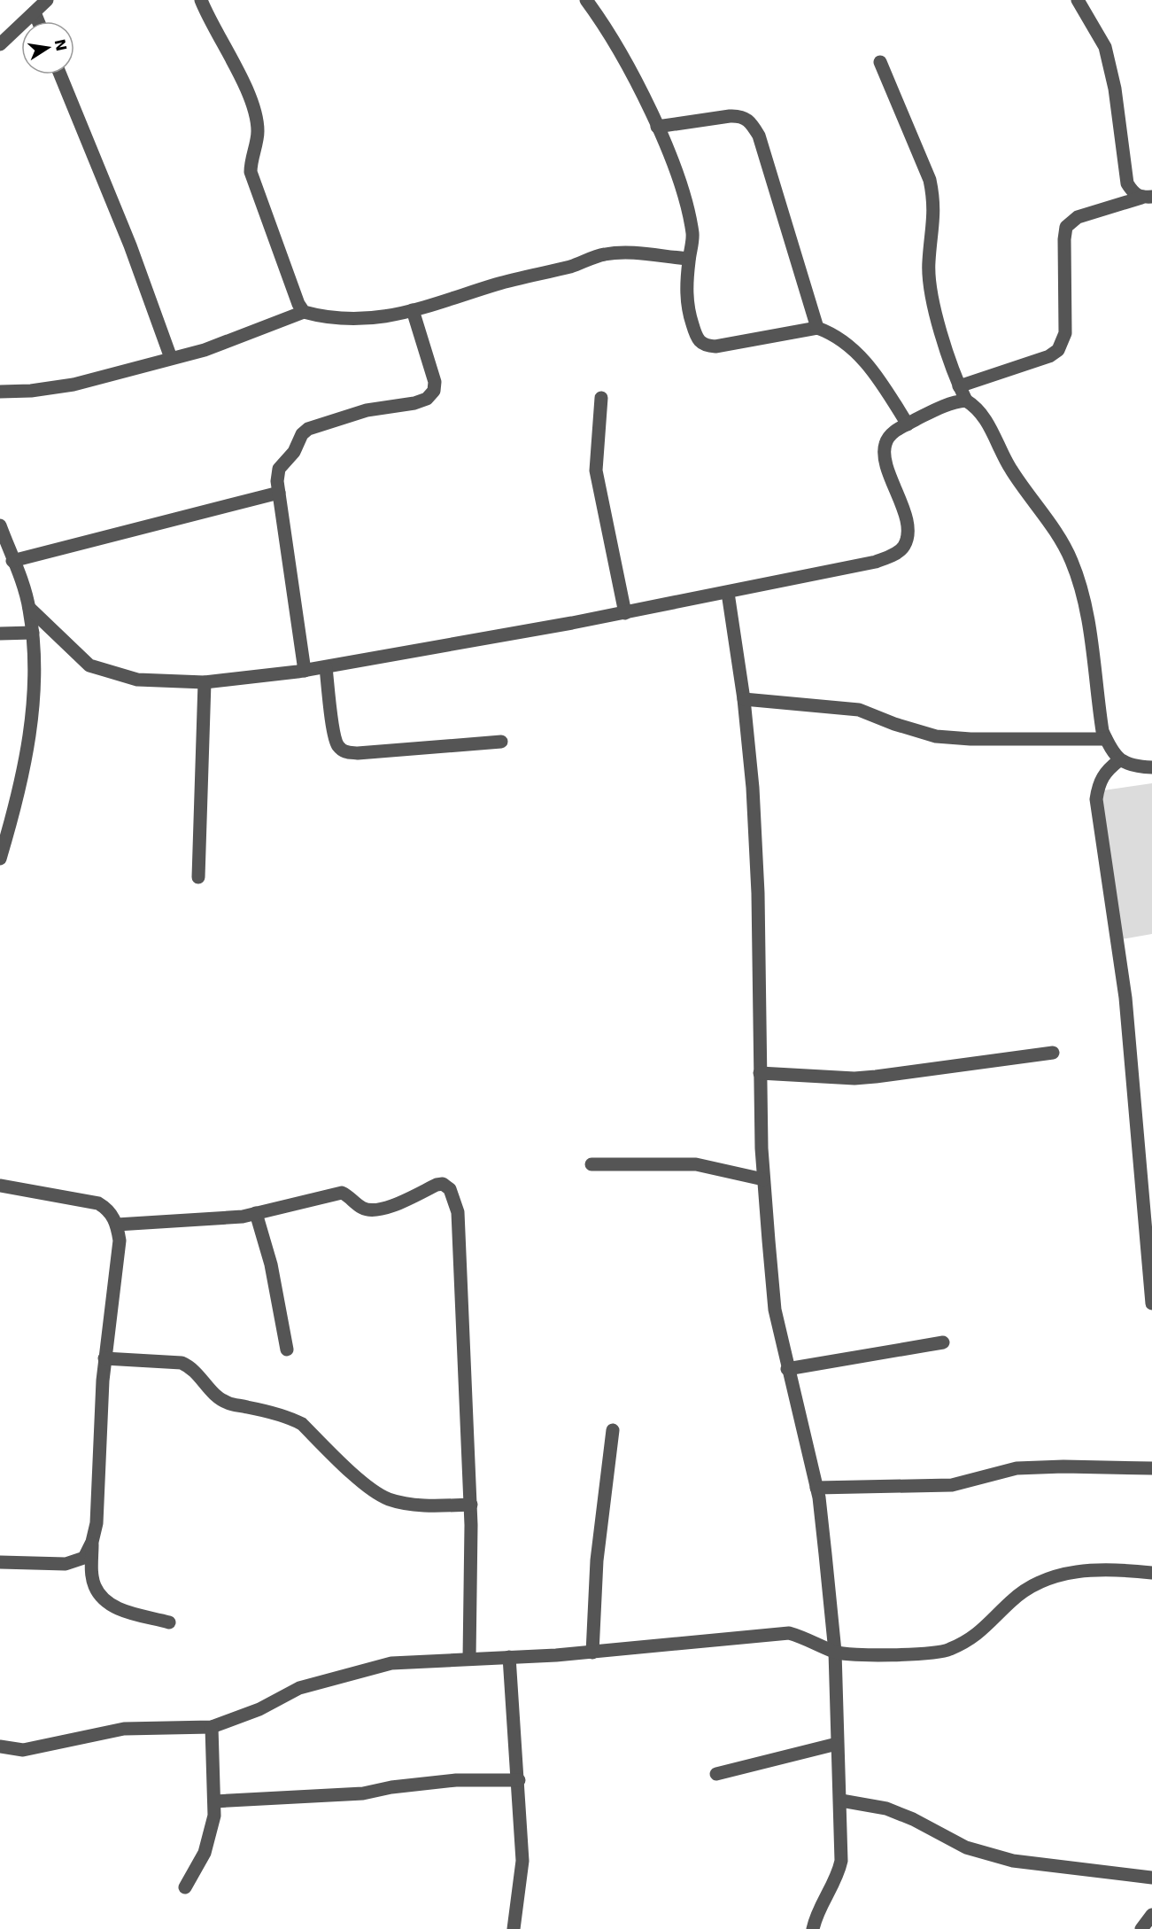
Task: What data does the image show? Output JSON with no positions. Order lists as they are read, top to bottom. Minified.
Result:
{"north":"right"}
